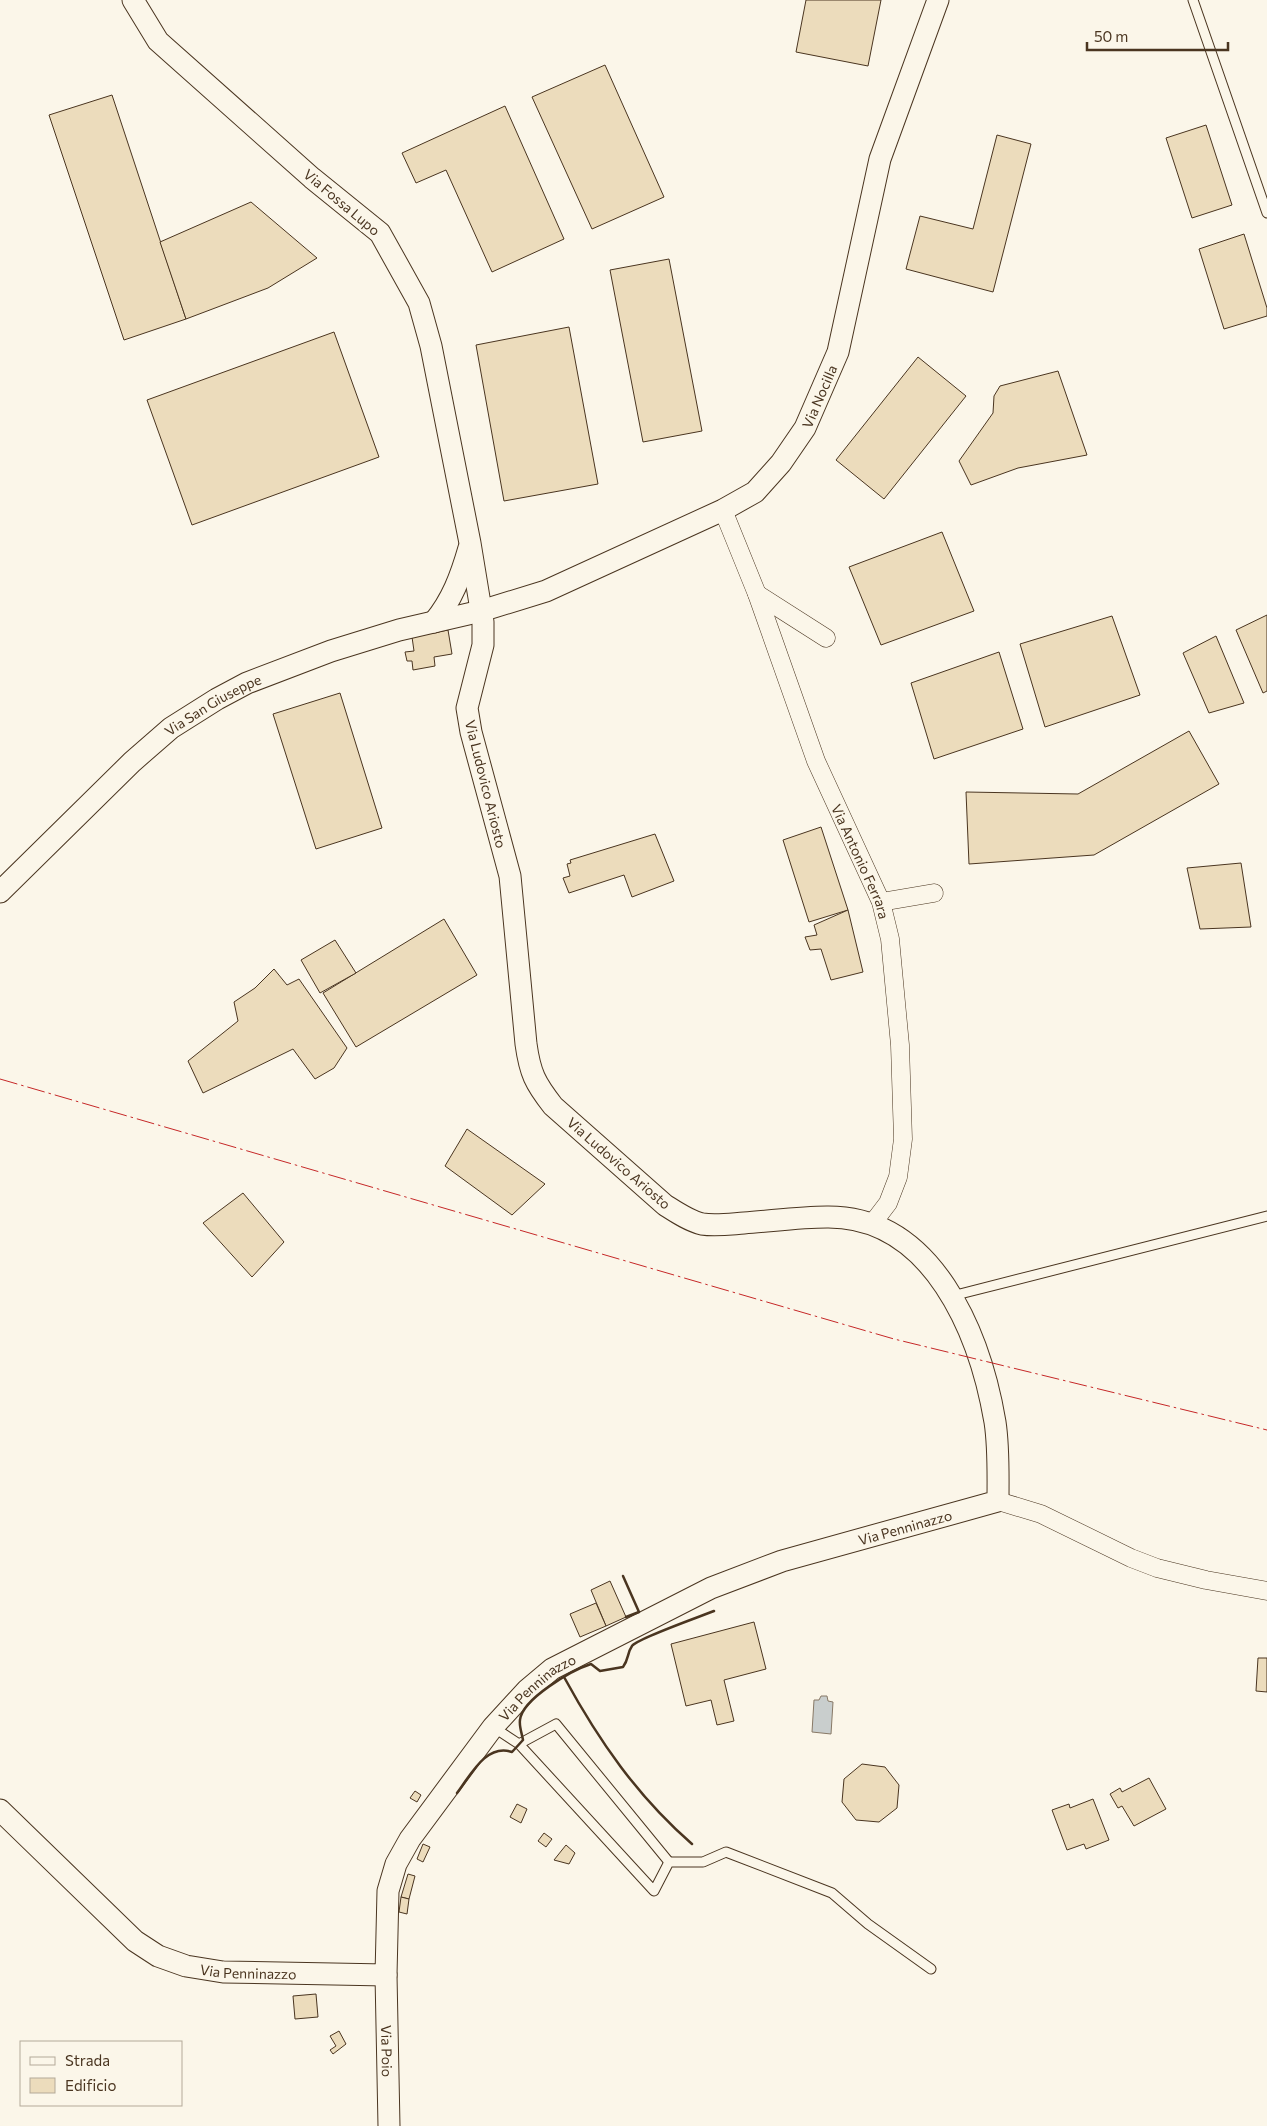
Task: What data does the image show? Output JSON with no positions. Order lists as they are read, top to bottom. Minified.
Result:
{"streets":{"street":["Via Fossa Lupo","Via Nocilla","Via San Giuseppe","Via Ludovico Ariosto","Via Antonio Ferrara","Via Penninazzo","Via Poio"]},"crossings":[["Via Fossa Lupo","Via Nocilla"],["Via Fossa Lupo","Via San Giuseppe"],["Via Fossa Lupo","Via Ludovico Ariosto"],["Via Nocilla","Via San Giuseppe"],["Via Nocilla","Via Ludovico Ariosto"],["Via Nocilla","Via Antonio Ferrara"],["Via San Giuseppe","Via Ludovico Ariosto"],["Via Ludovico Ariosto","Via Antonio Ferrara"],["Via Ludovico Ariosto","Via Penninazzo"],["Via Penninazzo","Via Poio"]],"legend":["Strada","Edificio"],"scale_bar":"50 m"}
